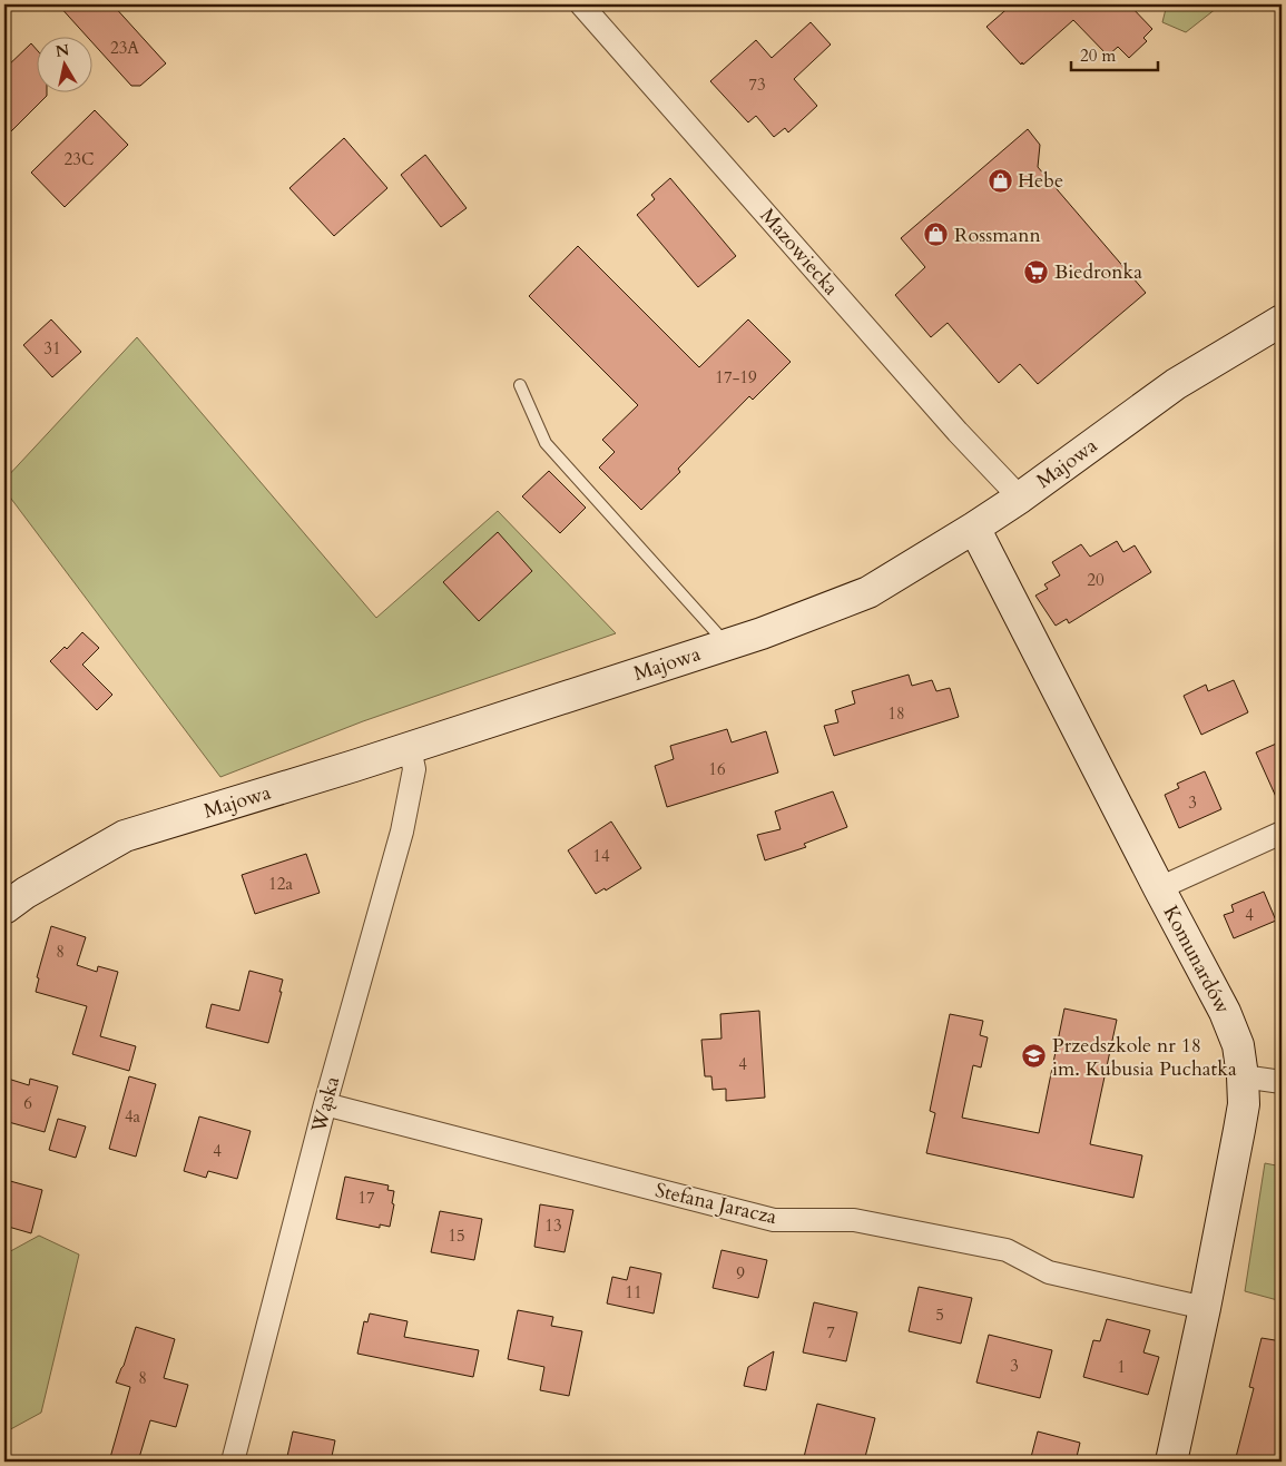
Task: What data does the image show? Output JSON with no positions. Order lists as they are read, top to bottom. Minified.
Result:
{"streets":{"street":["Mazowiecka","Majowa","Komunardów","Wąska","Stefana Jaracza"]},"crossings":[["Mazowiecka","Majowa"],["Majowa","Komunardów"],["Majowa","Wąska"],["Komunardów","Stefana Jaracza"],["Wąska","Stefana Jaracza"]],"places":{"shop":["Hebe","Rossmann"],"supermarket":["Biedronka"],"school or university":["Przedszkole nr 18 im. Kubusia Puchatka"]},"house_numbers":["23A","73","23C","31","17-19","20","18","16","3","14","12a","4","8","4","6","4a","4","17","13","15","9","11","5","7","3","1","8"],"scale_bar":"20 m","north":"top"}
